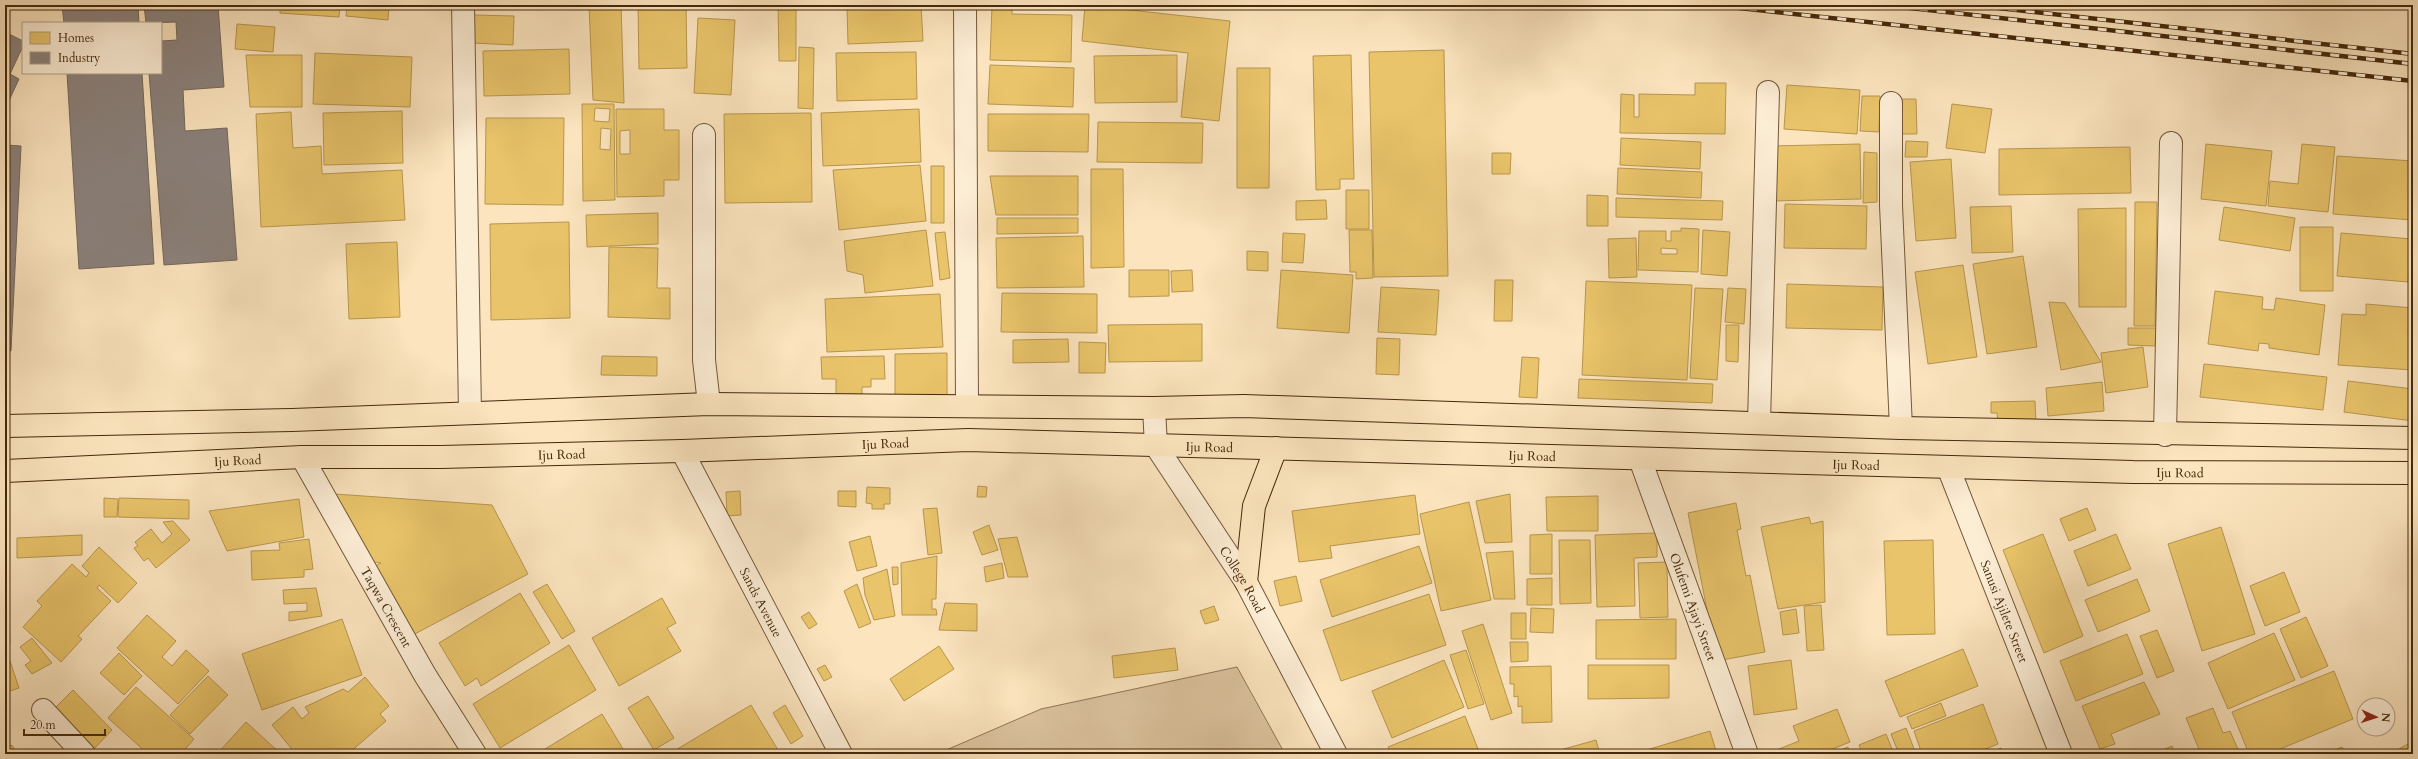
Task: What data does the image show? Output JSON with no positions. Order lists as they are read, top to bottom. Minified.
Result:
{"streets":{"main road":["Iju Road"],"street":["College Road","Sands Avenue","Taqwa Crescent","Olufemi Ajayi Street","Sanusi Ajilete Street"]},"crossings":[["Iju Road","College Road"],["Iju Road","Sands Avenue"],["Iju Road","Taqwa Crescent"],["Iju Road","Olufemi Ajayi Street"],["Iju Road","Sanusi Ajilete Street"]],"legend":["Homes","Industry"],"scale_bar":"20 m","north":"right"}
